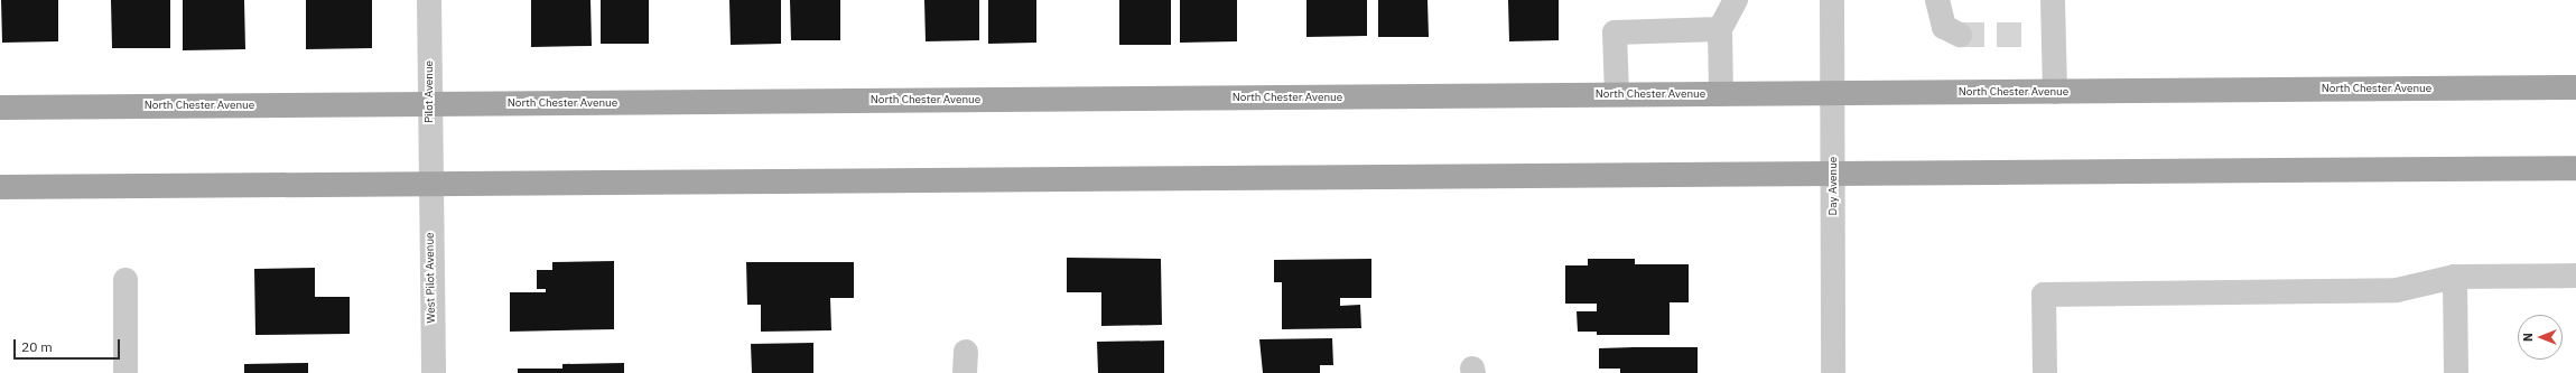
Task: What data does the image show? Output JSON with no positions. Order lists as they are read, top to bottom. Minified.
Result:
{"streets":{"main road":["North Chester Avenue"],"street":["Pilot Avenue","Day Avenue","West Pilot Avenue"]},"crossings":[["North Chester Avenue","Pilot Avenue"],["North Chester Avenue","Day Avenue"],["Pilot Avenue","West Pilot Avenue"]],"scale_bar":"20 m","north":"left"}
